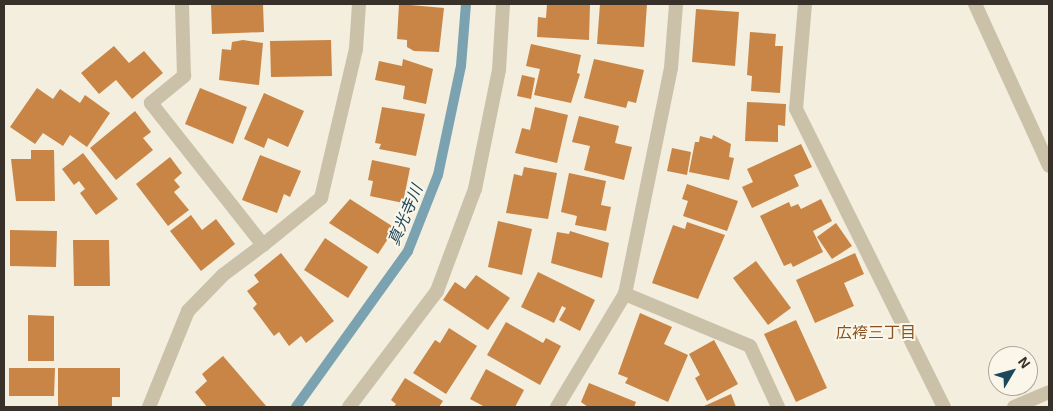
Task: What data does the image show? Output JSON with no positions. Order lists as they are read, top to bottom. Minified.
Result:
{"districts":["広袴三丁目"],"water":["真光寺川"],"north":"top right"}
